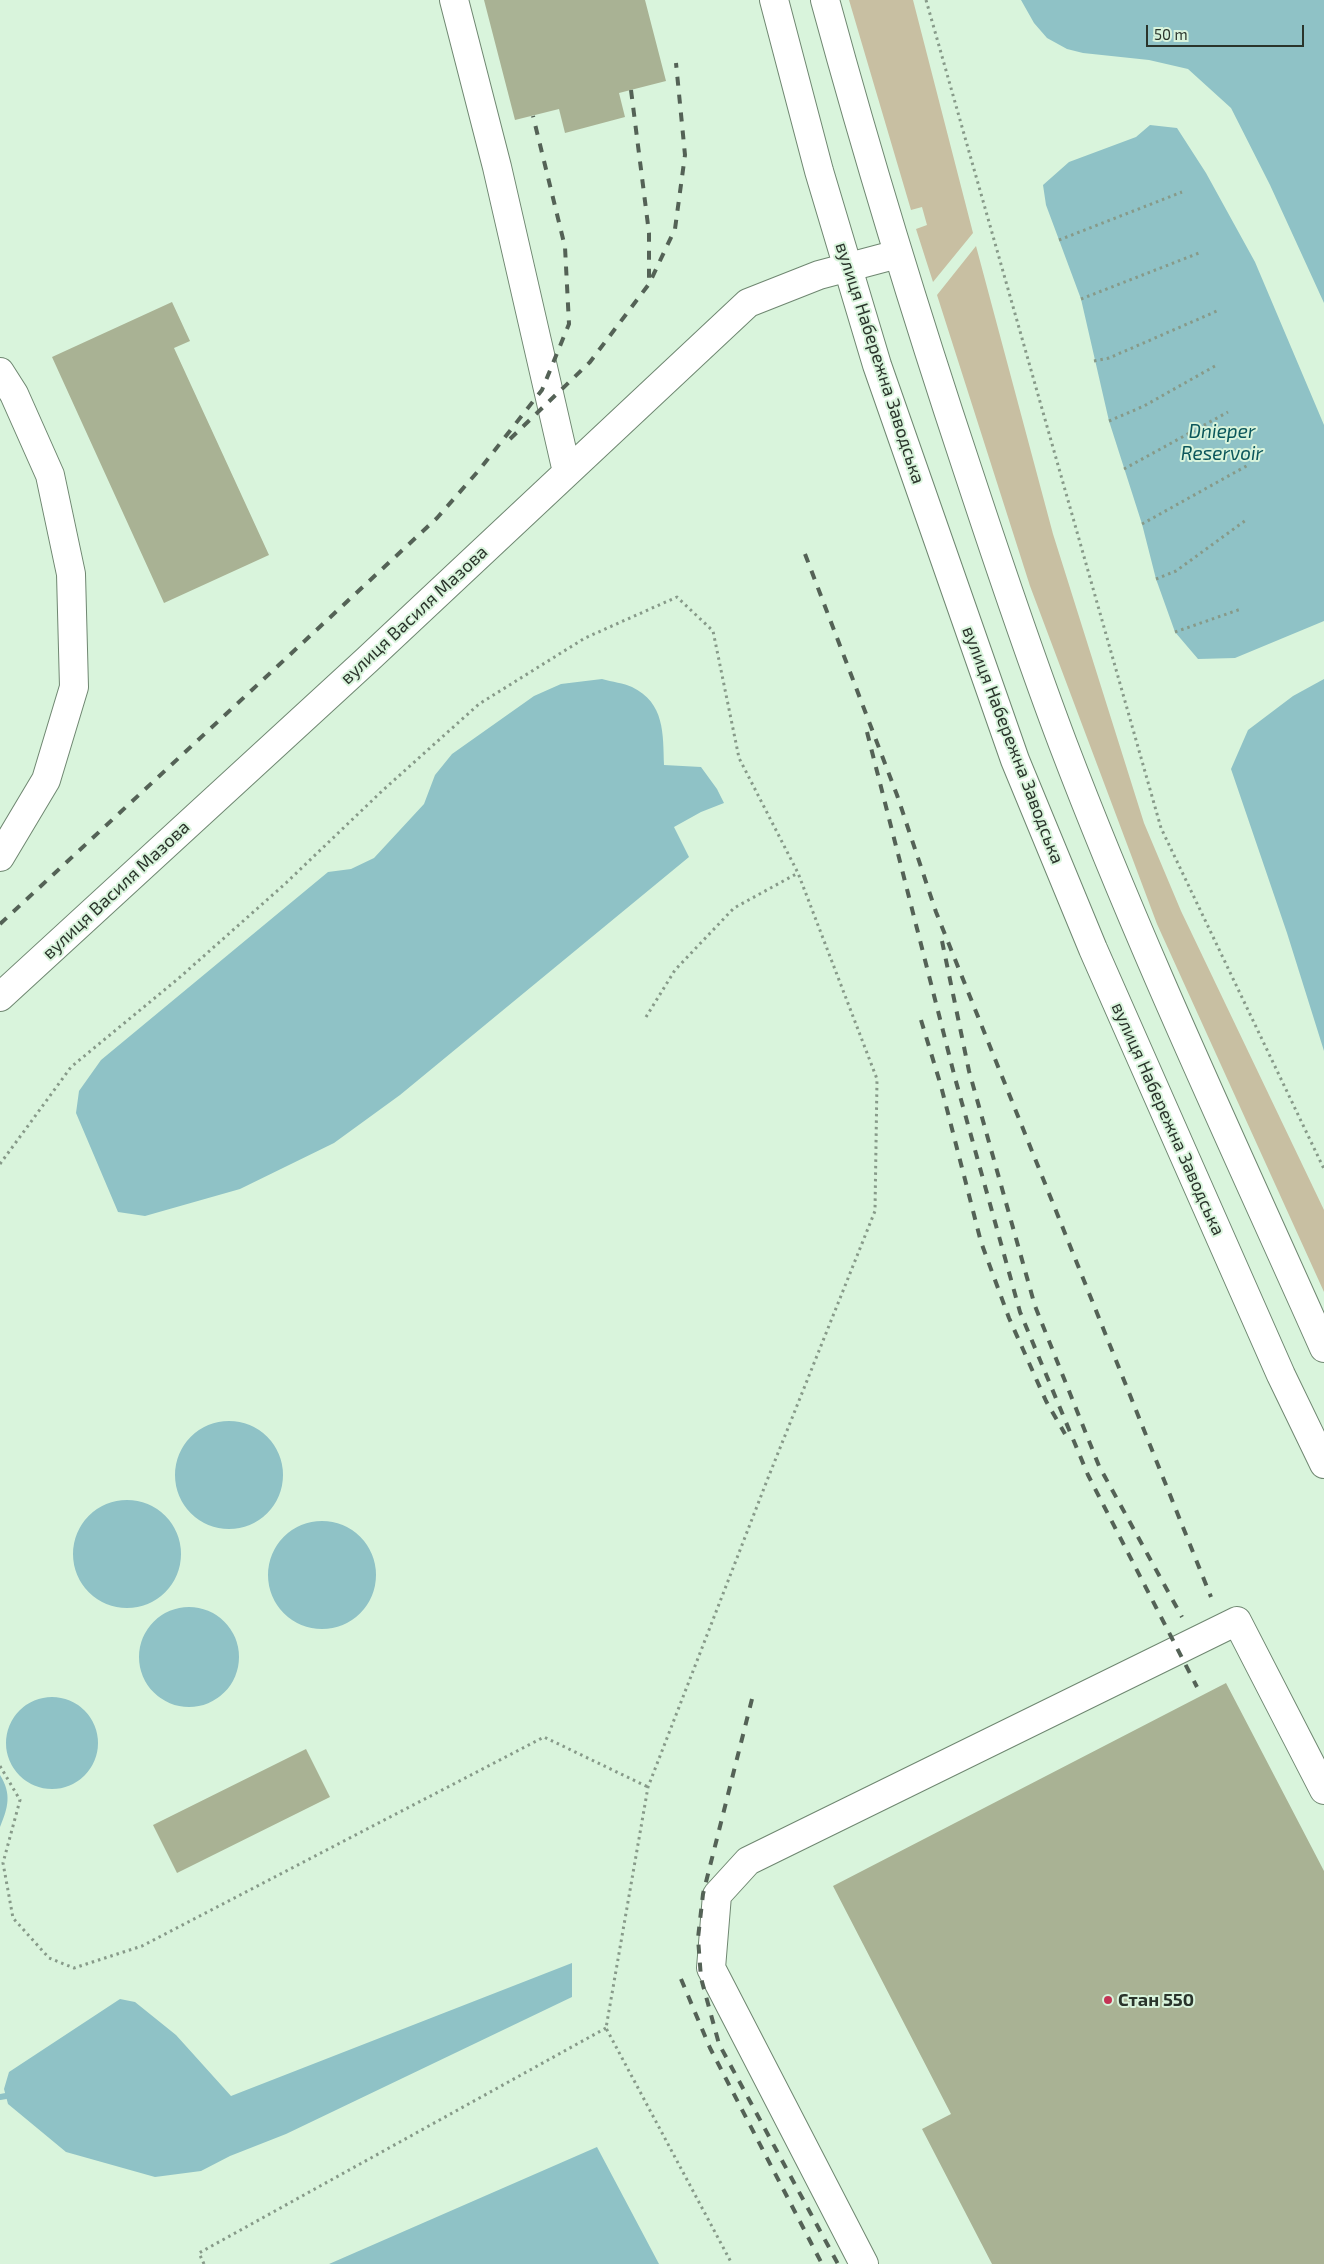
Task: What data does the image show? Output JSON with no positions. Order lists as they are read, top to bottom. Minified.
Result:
{"streets":{"main road":["вулиця Набережна Заводська","вулиця Василя Мазова"]},"crossings":[["вулиця Набережна Заводська","вулиця Василя Мазова"]],"water":["Dnieper Reservoir"],"places":["Стан 550"],"scale_bar":"50 m"}
